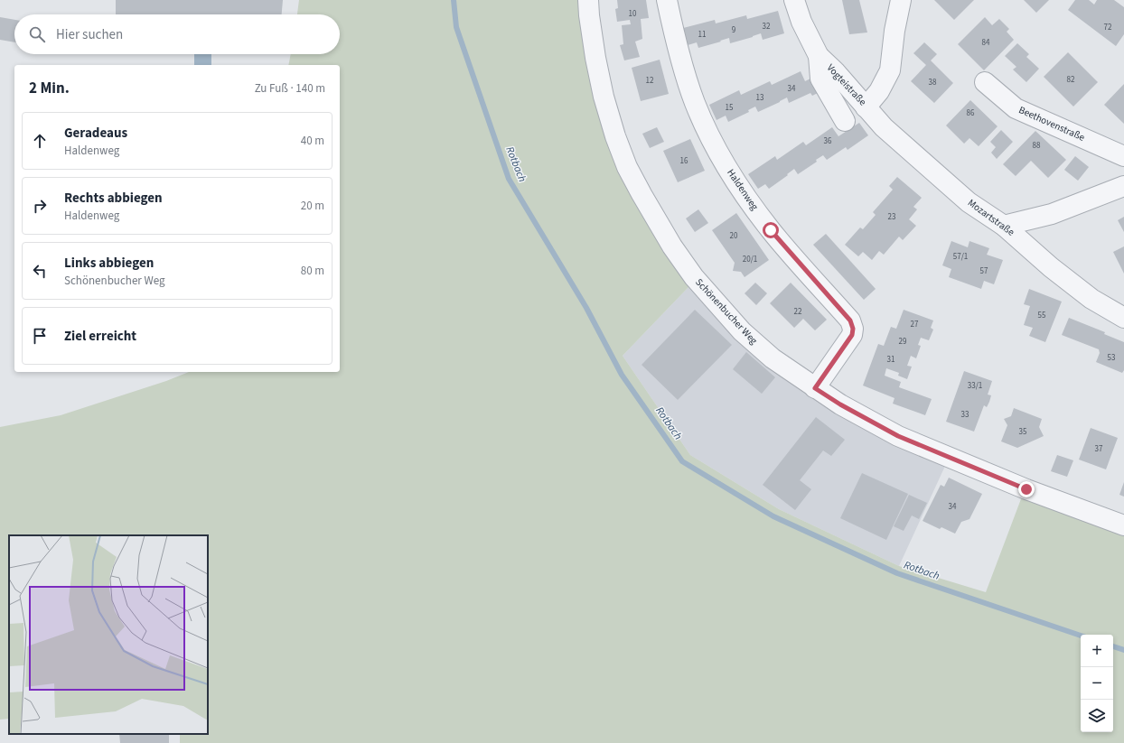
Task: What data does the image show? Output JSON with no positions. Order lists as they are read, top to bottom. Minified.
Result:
{"streets":{"street":["Vogteistraße","Beethovenstraße","Haldenweg","Mozartstraße","Schönenbucher Weg"]},"crossings":[["Vogteistraße","Mozartstraße"],["Haldenweg","Schönenbucher Weg"]],"water":["Rotbach"],"house_numbers":["10","32","72","9","11","84","82","12","38","34","13","15","86","36","88","16","23","20","57/1","20/1","57","22","55","27","29","53","31","33/1","33","35","37","34"],"page":{"search":"Hier suchen","heading":["2 Min.","Zu Fuß · 140 m"],"list":[["Geradeaus","Haldenweg","40 m"],["Rechts abbiegen","Haldenweg","20 m"],["Links abbiegen","Schönenbucher Weg","80 m"],"Ziel erreicht"],"map_buttons":["+","−"]}}
